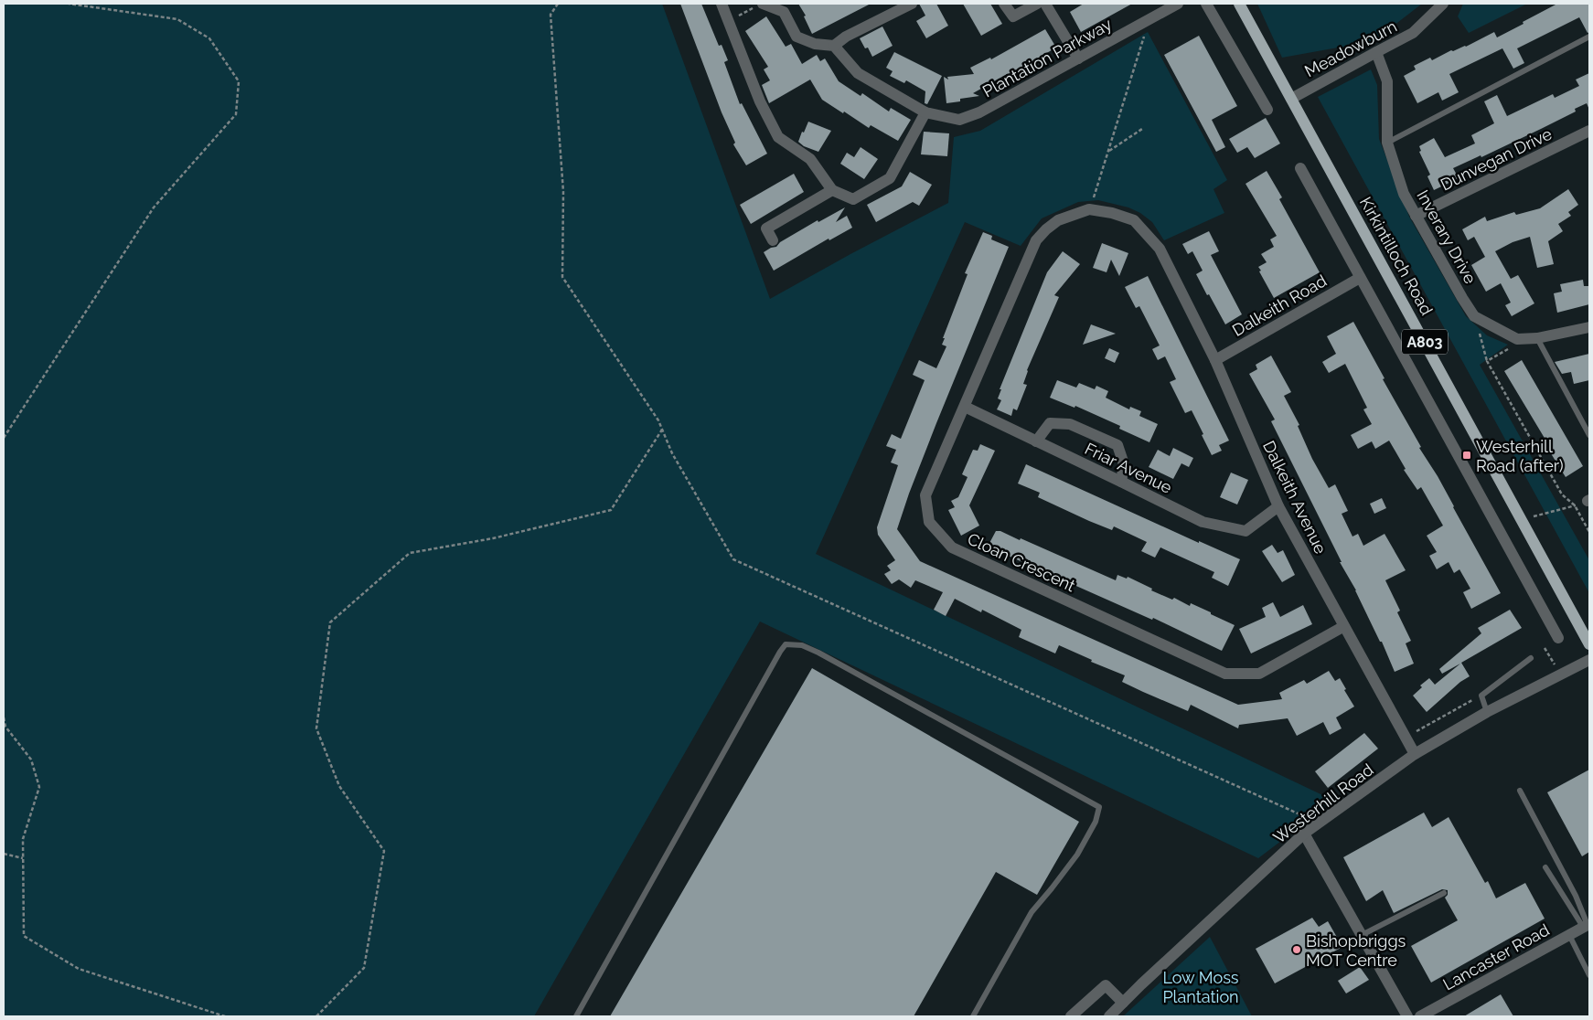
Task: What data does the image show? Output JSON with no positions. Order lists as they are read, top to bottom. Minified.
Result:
{"streets":{"main road":["Kirkintilloch Road","A803"],"street":["Meadowburn","Plantation Parkway","Dunvegan Drive","Inverary Drive","Dalkeith Road","Friar Avenue","Dalkeith Avenue","Cloan Crescent","Westerhill Road","Lancaster Road"]},"crossings":[["Meadowburn","Inverary Drive"],["Meadowburn","Kirkintilloch Road"],["Dunvegan Drive","Inverary Drive"],["Dalkeith Road","Dalkeith Avenue"],["Friar Avenue","Dalkeith Avenue"],["Friar Avenue","Cloan Crescent"],["Dalkeith Avenue","Cloan Crescent"],["Dalkeith Avenue","Westerhill Road"]],"parks":["Low Moss Plantation"],"places":{"transit":["Westerhill Road (after)"],"other":["Bishopbriggs MOT Centre"]}}
